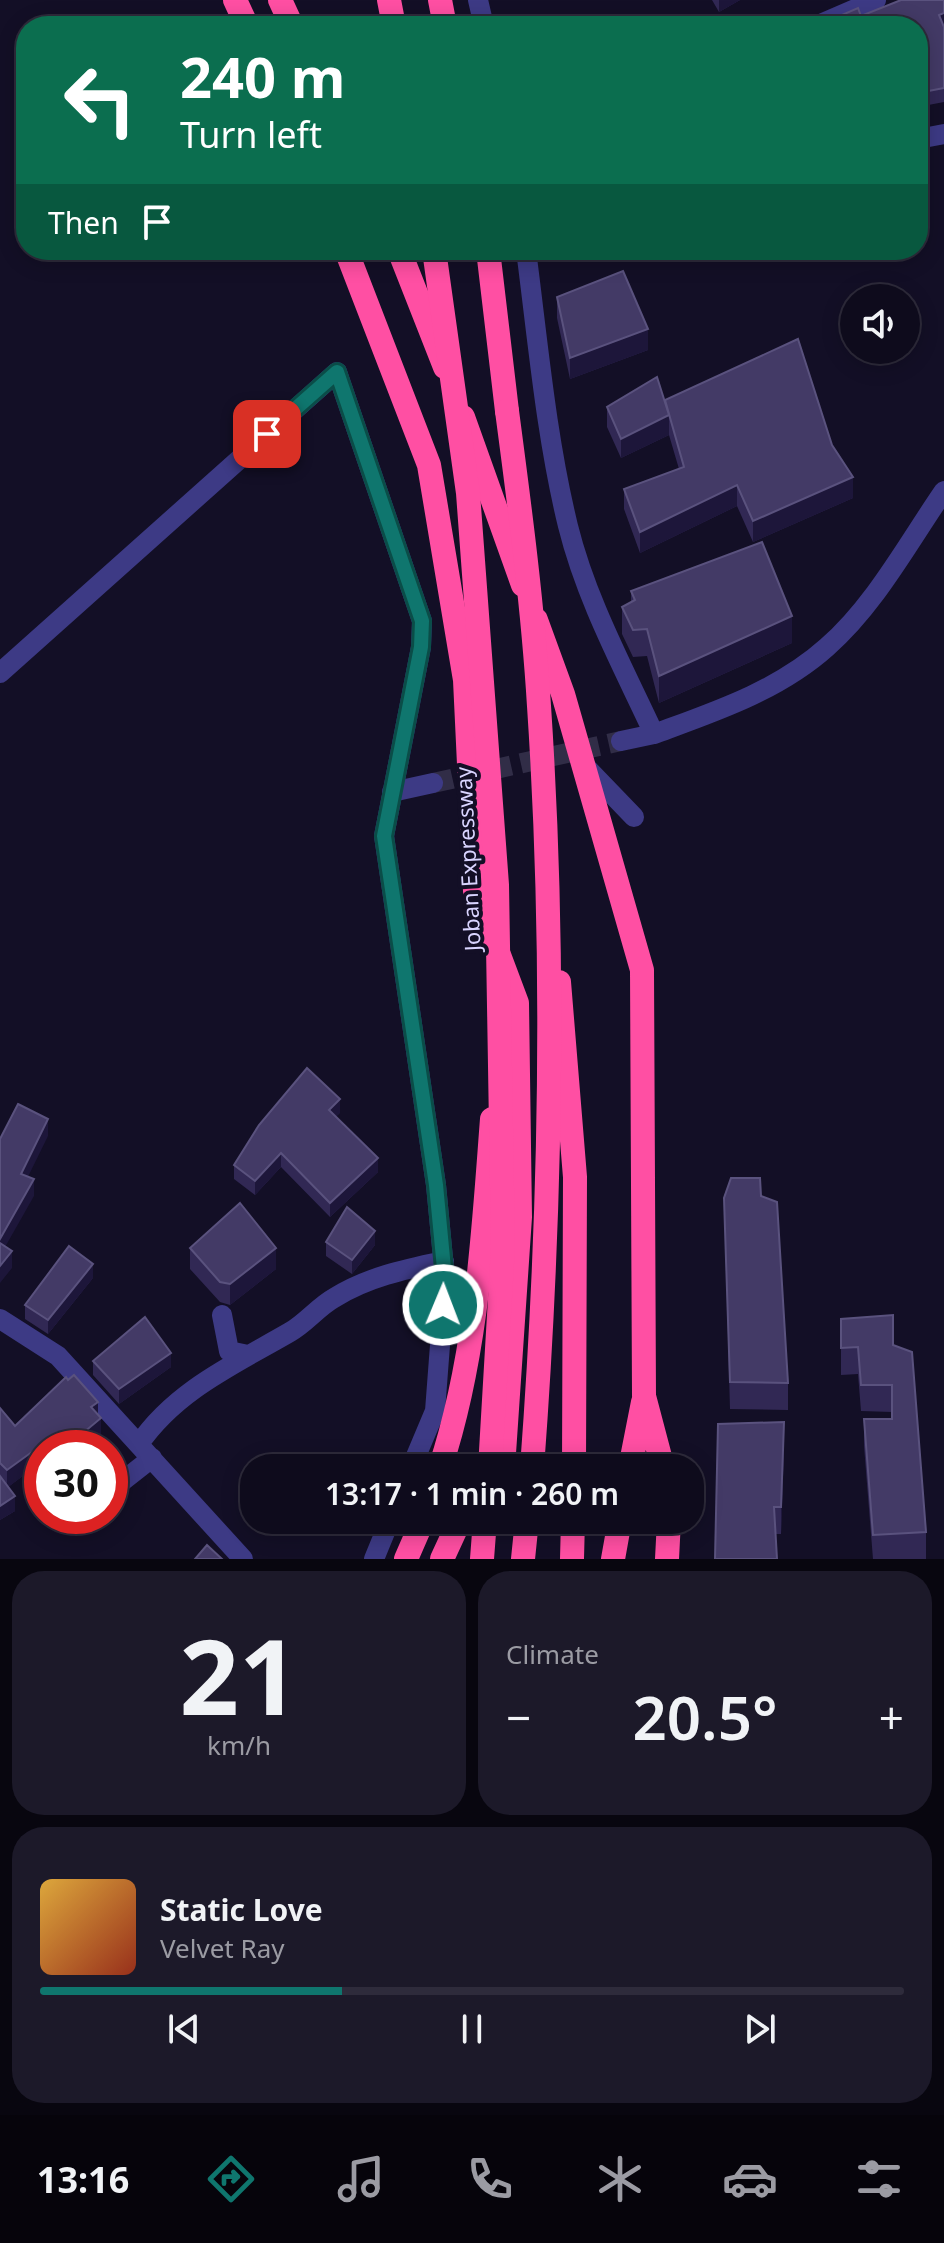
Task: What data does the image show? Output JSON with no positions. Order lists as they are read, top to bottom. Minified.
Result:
{"streets":{"highway":["Joban Expressway"]},"page":{"turn":["240 m","Turn left"],"then":"Then","limit":"30","trip":"13:17 · 1 min · 260 m","tile":[["21","km/h"],"Climate"],"heat":["−","20.5°","+"],"song":["Static Love","Velvet Ray"],"tabs":"13:16"}}
